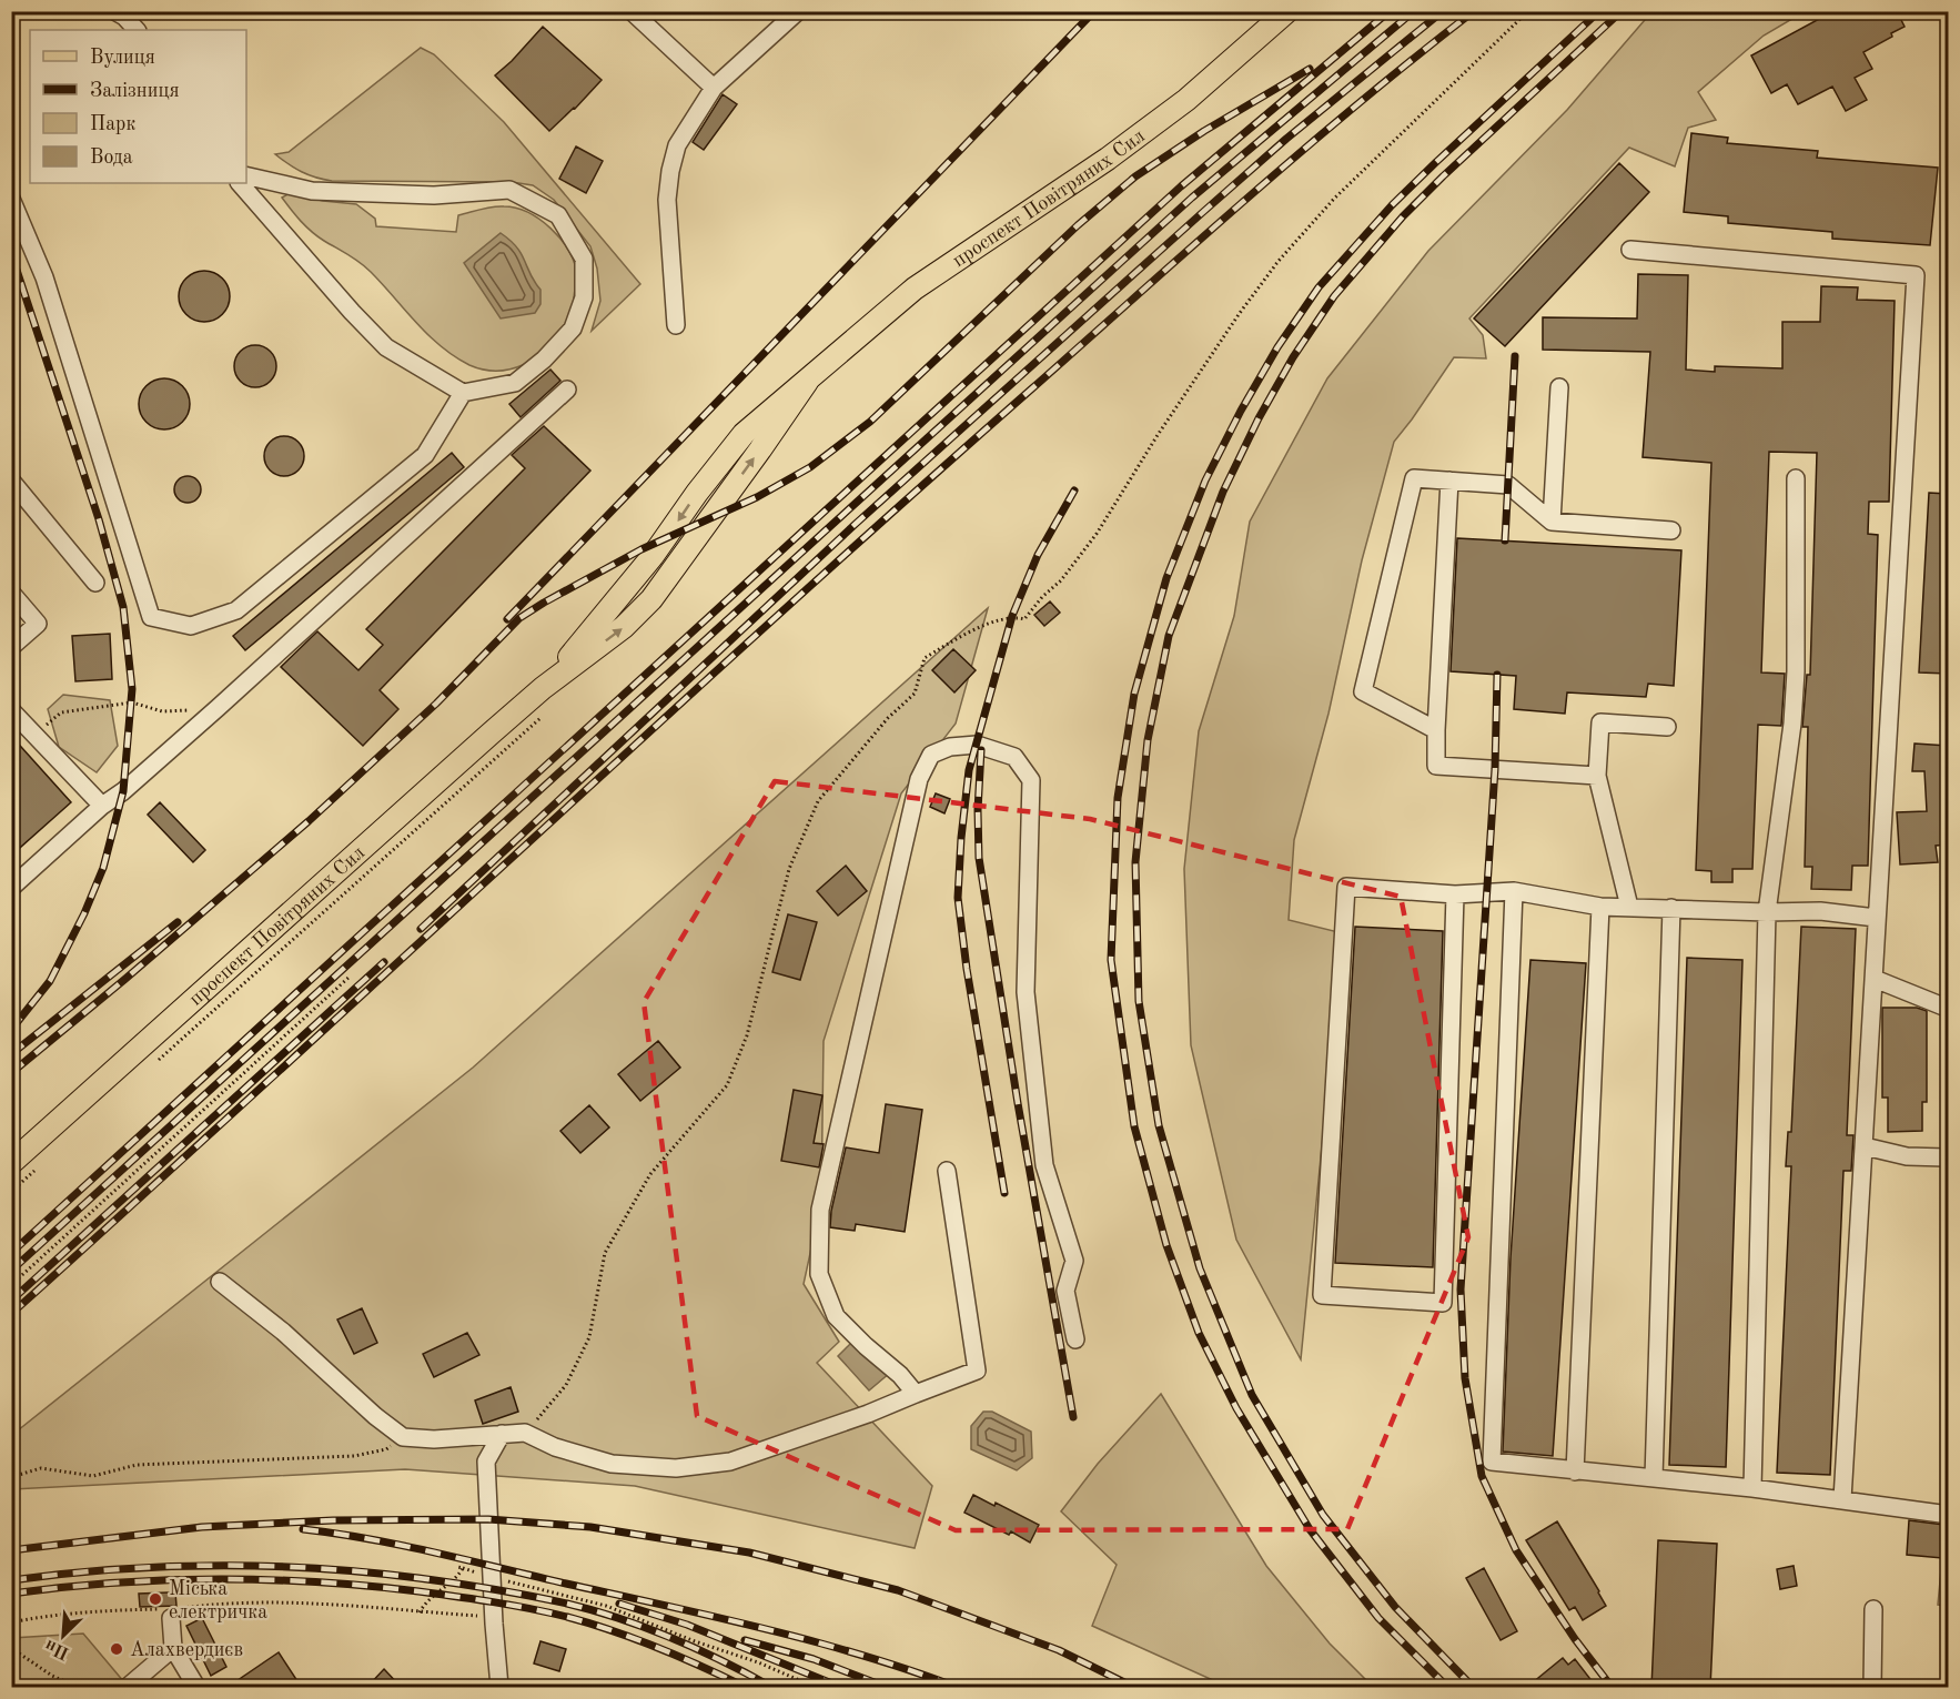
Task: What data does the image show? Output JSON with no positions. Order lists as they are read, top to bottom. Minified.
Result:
{"streets":{"main road":["проспект Повітряних Сил"]},"places":["Міська електричка","Алахвердиєв"],"legend":["Вулиця","Залізниця","Парк","Вода"],"north":"bottom left"}
